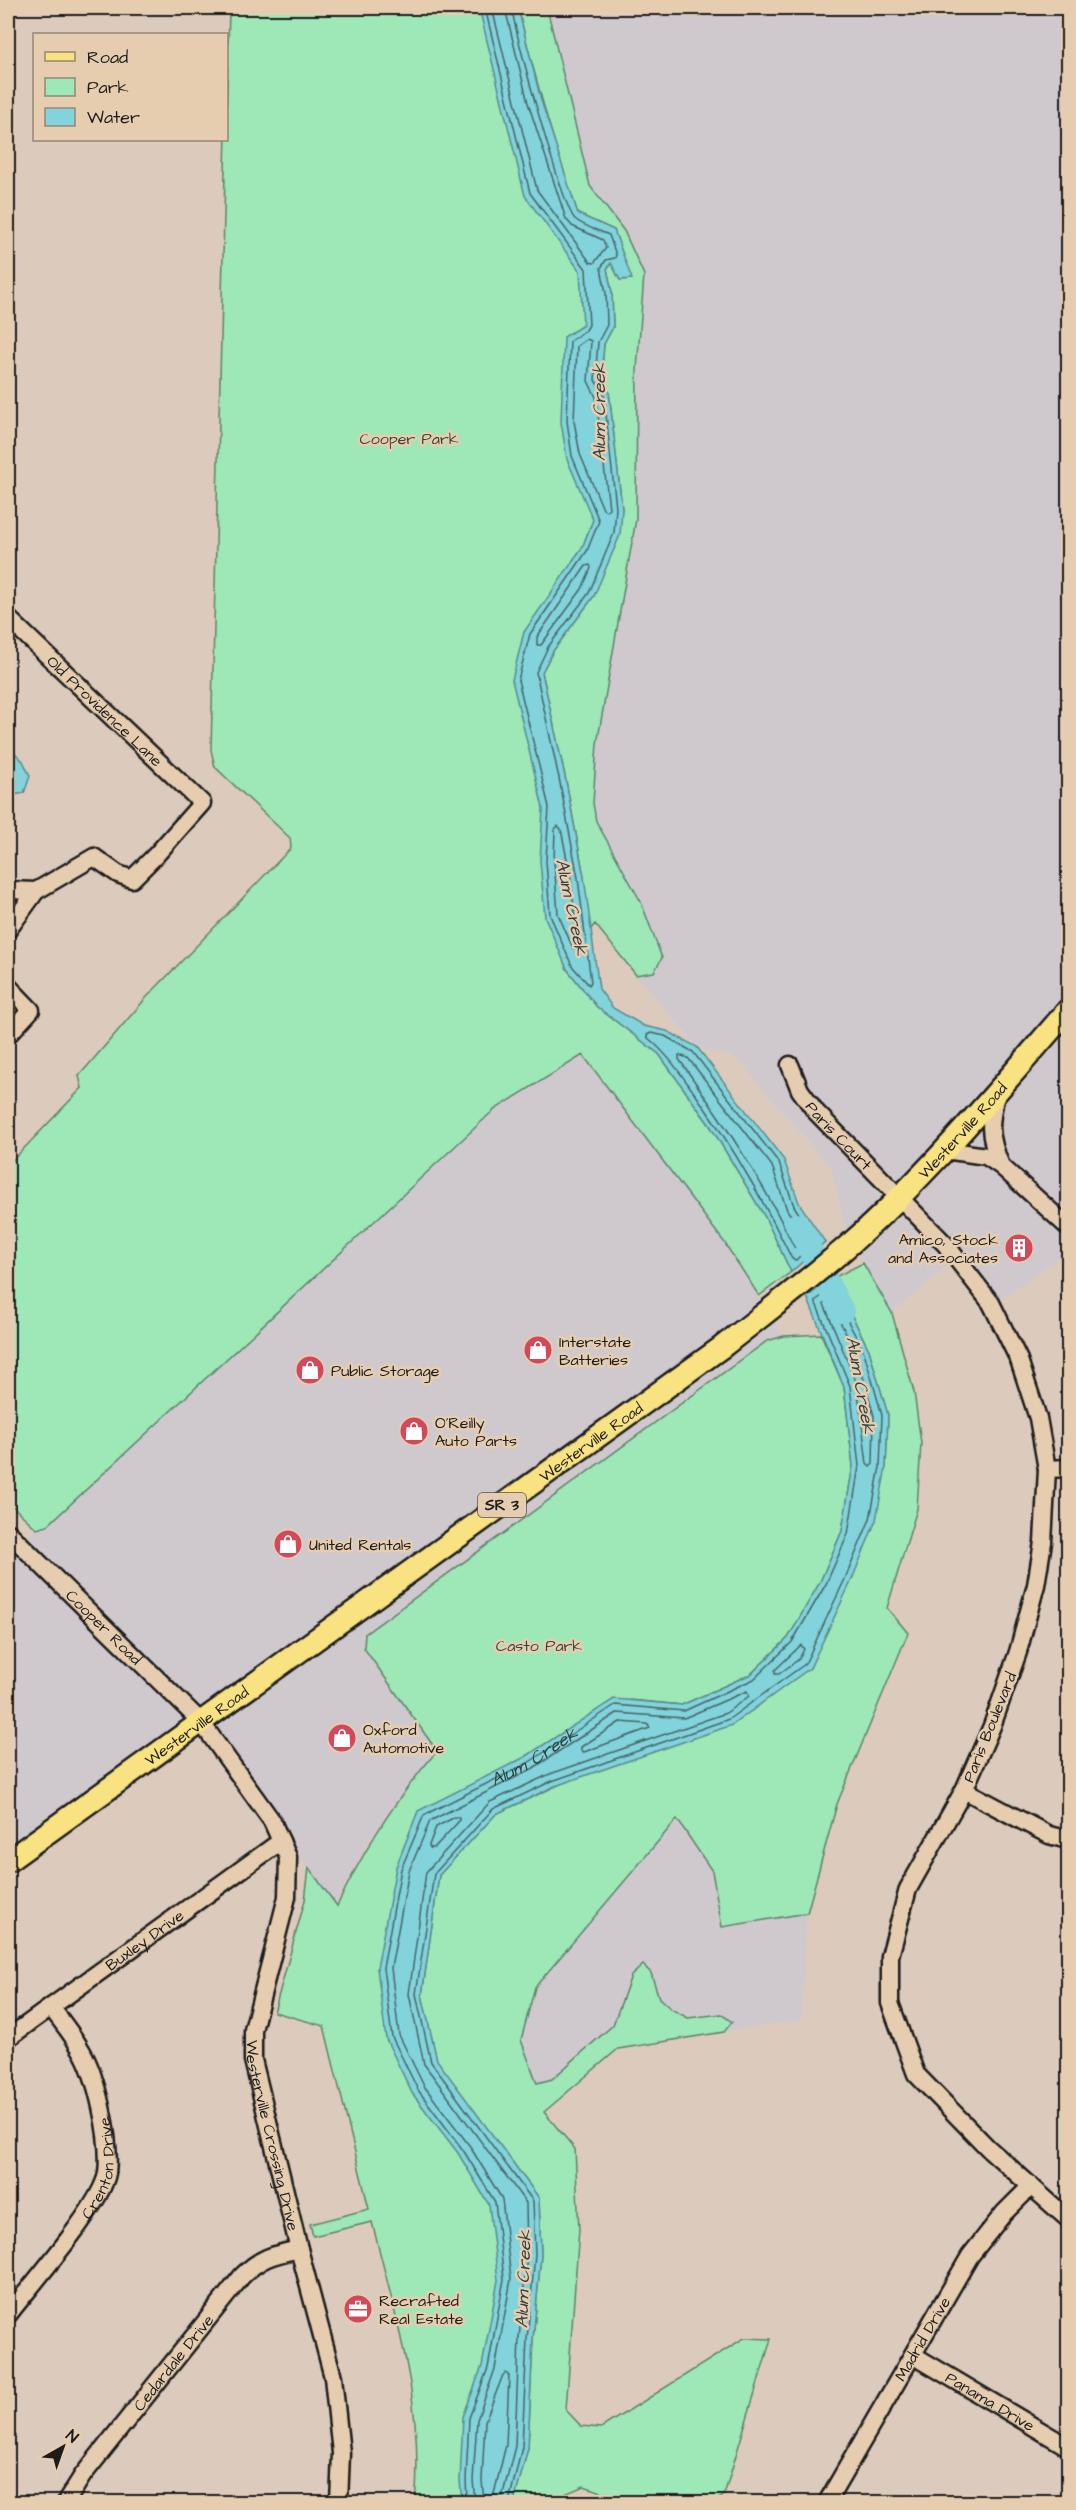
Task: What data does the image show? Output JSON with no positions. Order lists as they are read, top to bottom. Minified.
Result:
{"streets":{"main road":["Westerville Road","SR 3"],"street":["Old Providence Lane","Paris Court","Cooper Road","Paris Boulevard","Buxley Drive","Westerville Crossing Drive","Crenton Drive","Madrid Drive","Cedardale Drive","Panama Drive"]},"crossings":[["Westerville Road","Paris Court"],["Westerville Road","Cooper Road"],["Westerville Road","Paris Boulevard"],["Westerville Road","Westerville Crossing Drive"],["Paris Court","Paris Boulevard"],["Cooper Road","Westerville Crossing Drive"],["Paris Boulevard","Madrid Drive"],["Buxley Drive","Westerville Crossing Drive"],["Buxley Drive","Crenton Drive"],["Westerville Crossing Drive","Cedardale Drive"],["Madrid Drive","Panama Drive"]],"water":["Alum Creek"],"parks":["Cooper Park","Casto Park"],"places":{"building":["Amico, Stock and Associates"],"shop":["Interstate Batteries","Public Storage","O'Reilly Auto Parts","United Rentals","Oxford Automotive"],"office":["Recrafted Real Estate"]},"legend":["Road","Park","Water"],"north":"top right"}
